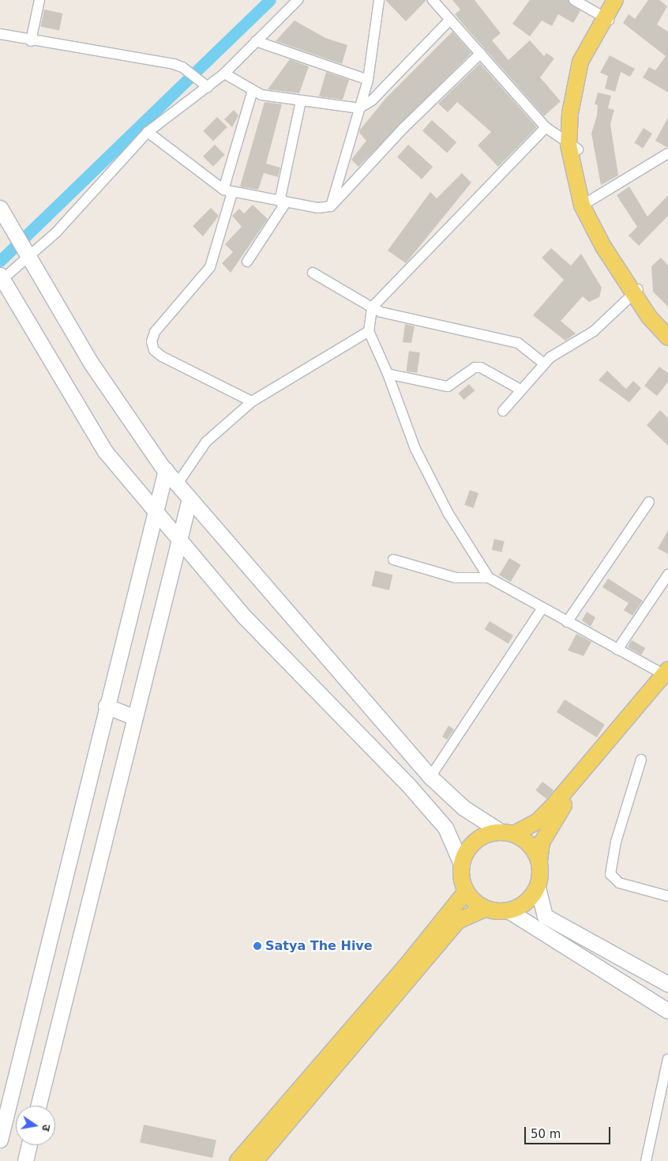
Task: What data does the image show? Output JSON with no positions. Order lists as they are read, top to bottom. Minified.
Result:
{"places":["Satya The Hive"],"scale_bar":"50 m","north":"right"}
